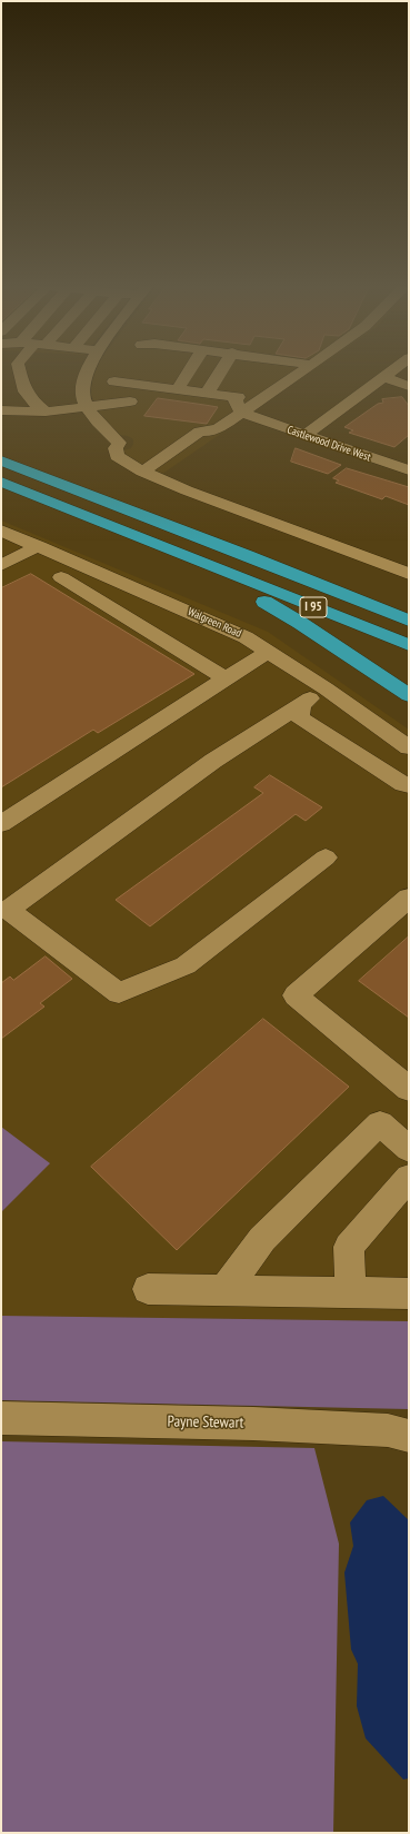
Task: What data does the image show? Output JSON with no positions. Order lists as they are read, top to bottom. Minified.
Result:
{"streets":{"highway":["I 95"],"street":["Castlewood Drive West","Walgreen Road","Payne Stewart"]}}
